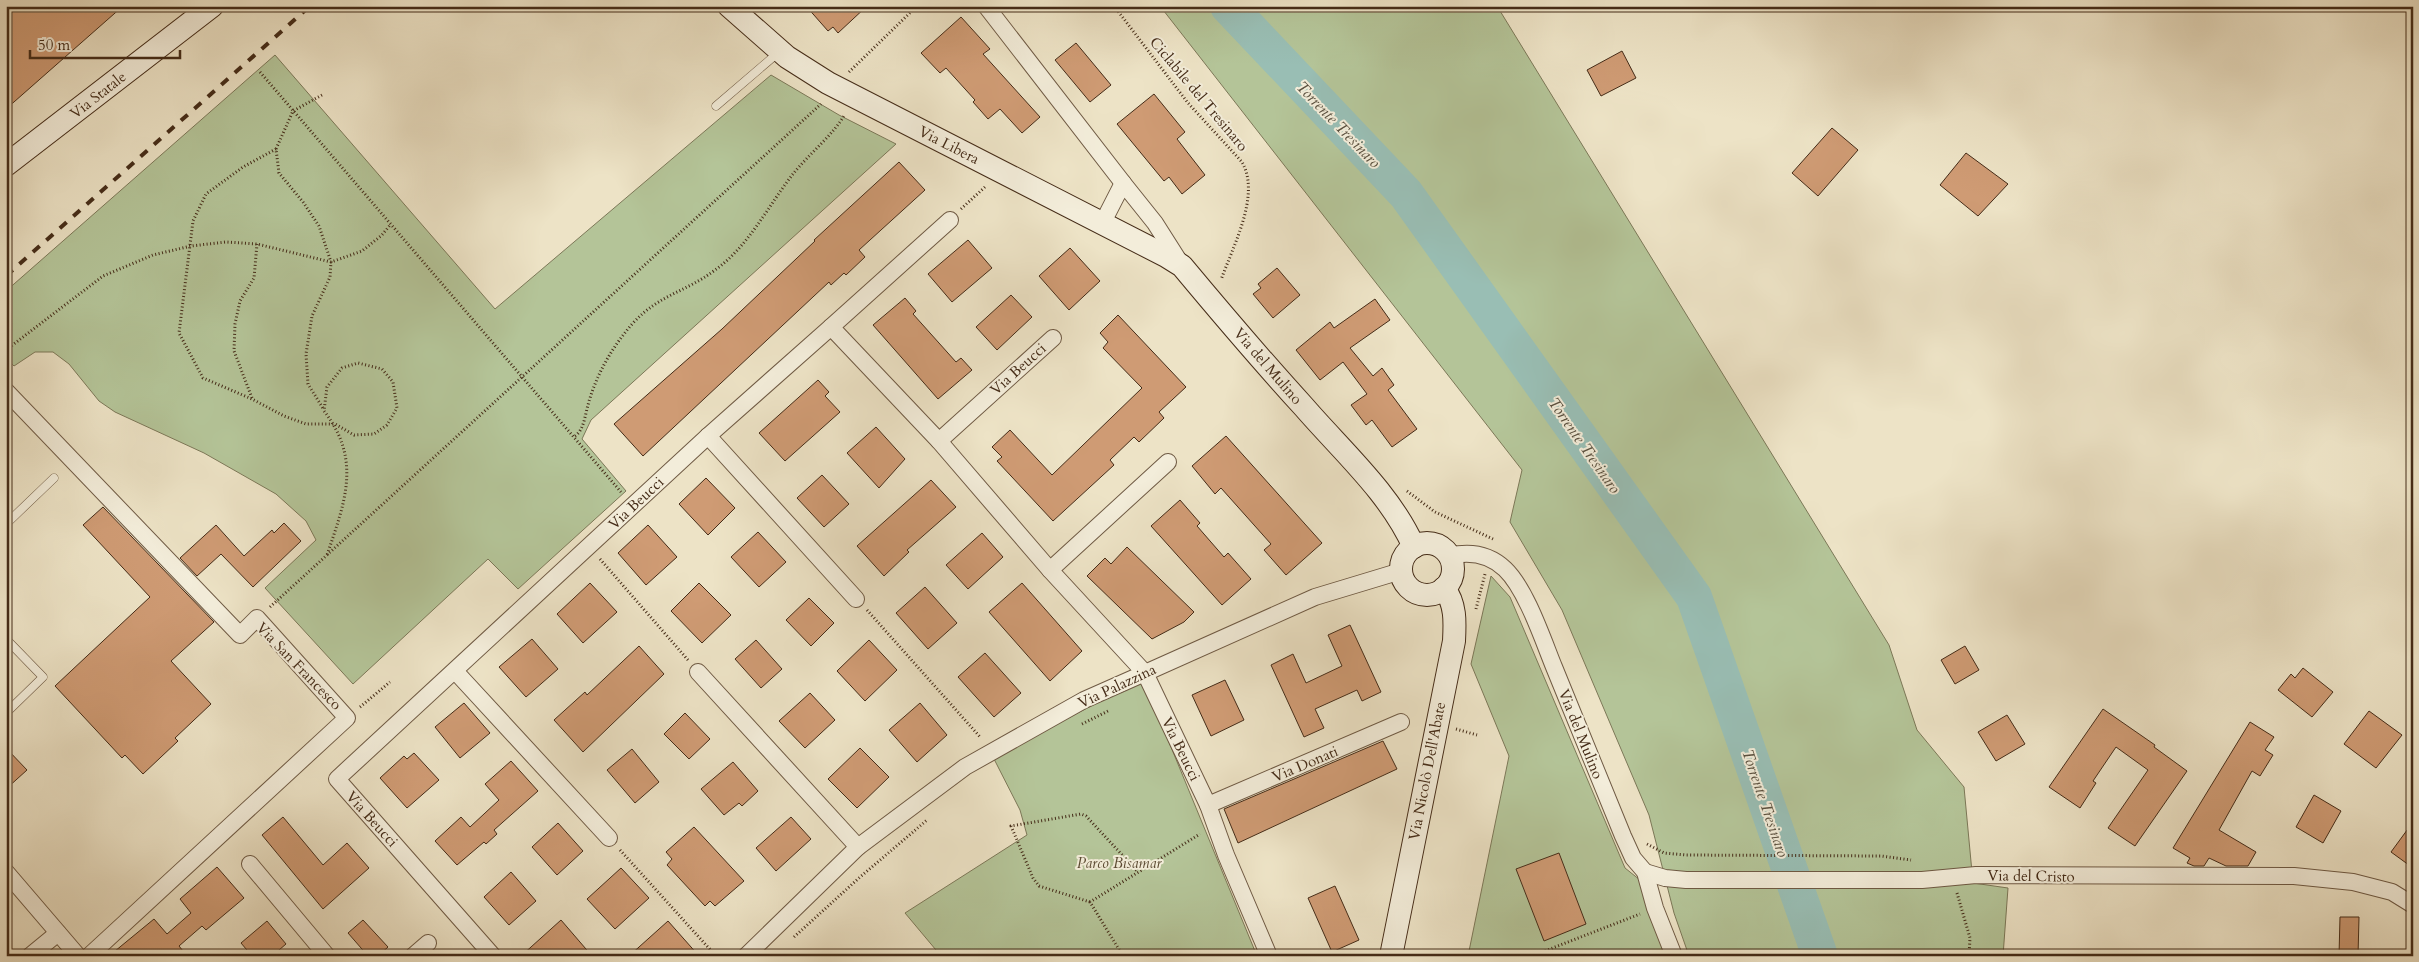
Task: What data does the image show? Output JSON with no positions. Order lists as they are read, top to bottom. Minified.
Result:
{"streets":{"street":["Via Statale","Via Libera","Via del Mulino","Via Beucci","Via San Francesco","Via Palazzina","Via Donati","Via Nicolò Dell'Abate","Via del Cristo"],"path":["Ciclabile del Tresinaro"]},"crossings":[["Via Libera","Via del Mulino"],["Via del Mulino","Via Palazzina"],["Via del Mulino","Via Nicolò Dell'Abate"],["Via del Mulino","Via del Cristo"],["Via Beucci","Via Palazzina"],["Via Beucci","Via Donati"],["Via Palazzina","Via Nicolò Dell'Abate"]],"water":["Torrente Tresinaro"],"parks":["Parco Bisamar"],"scale_bar":"50 m"}
